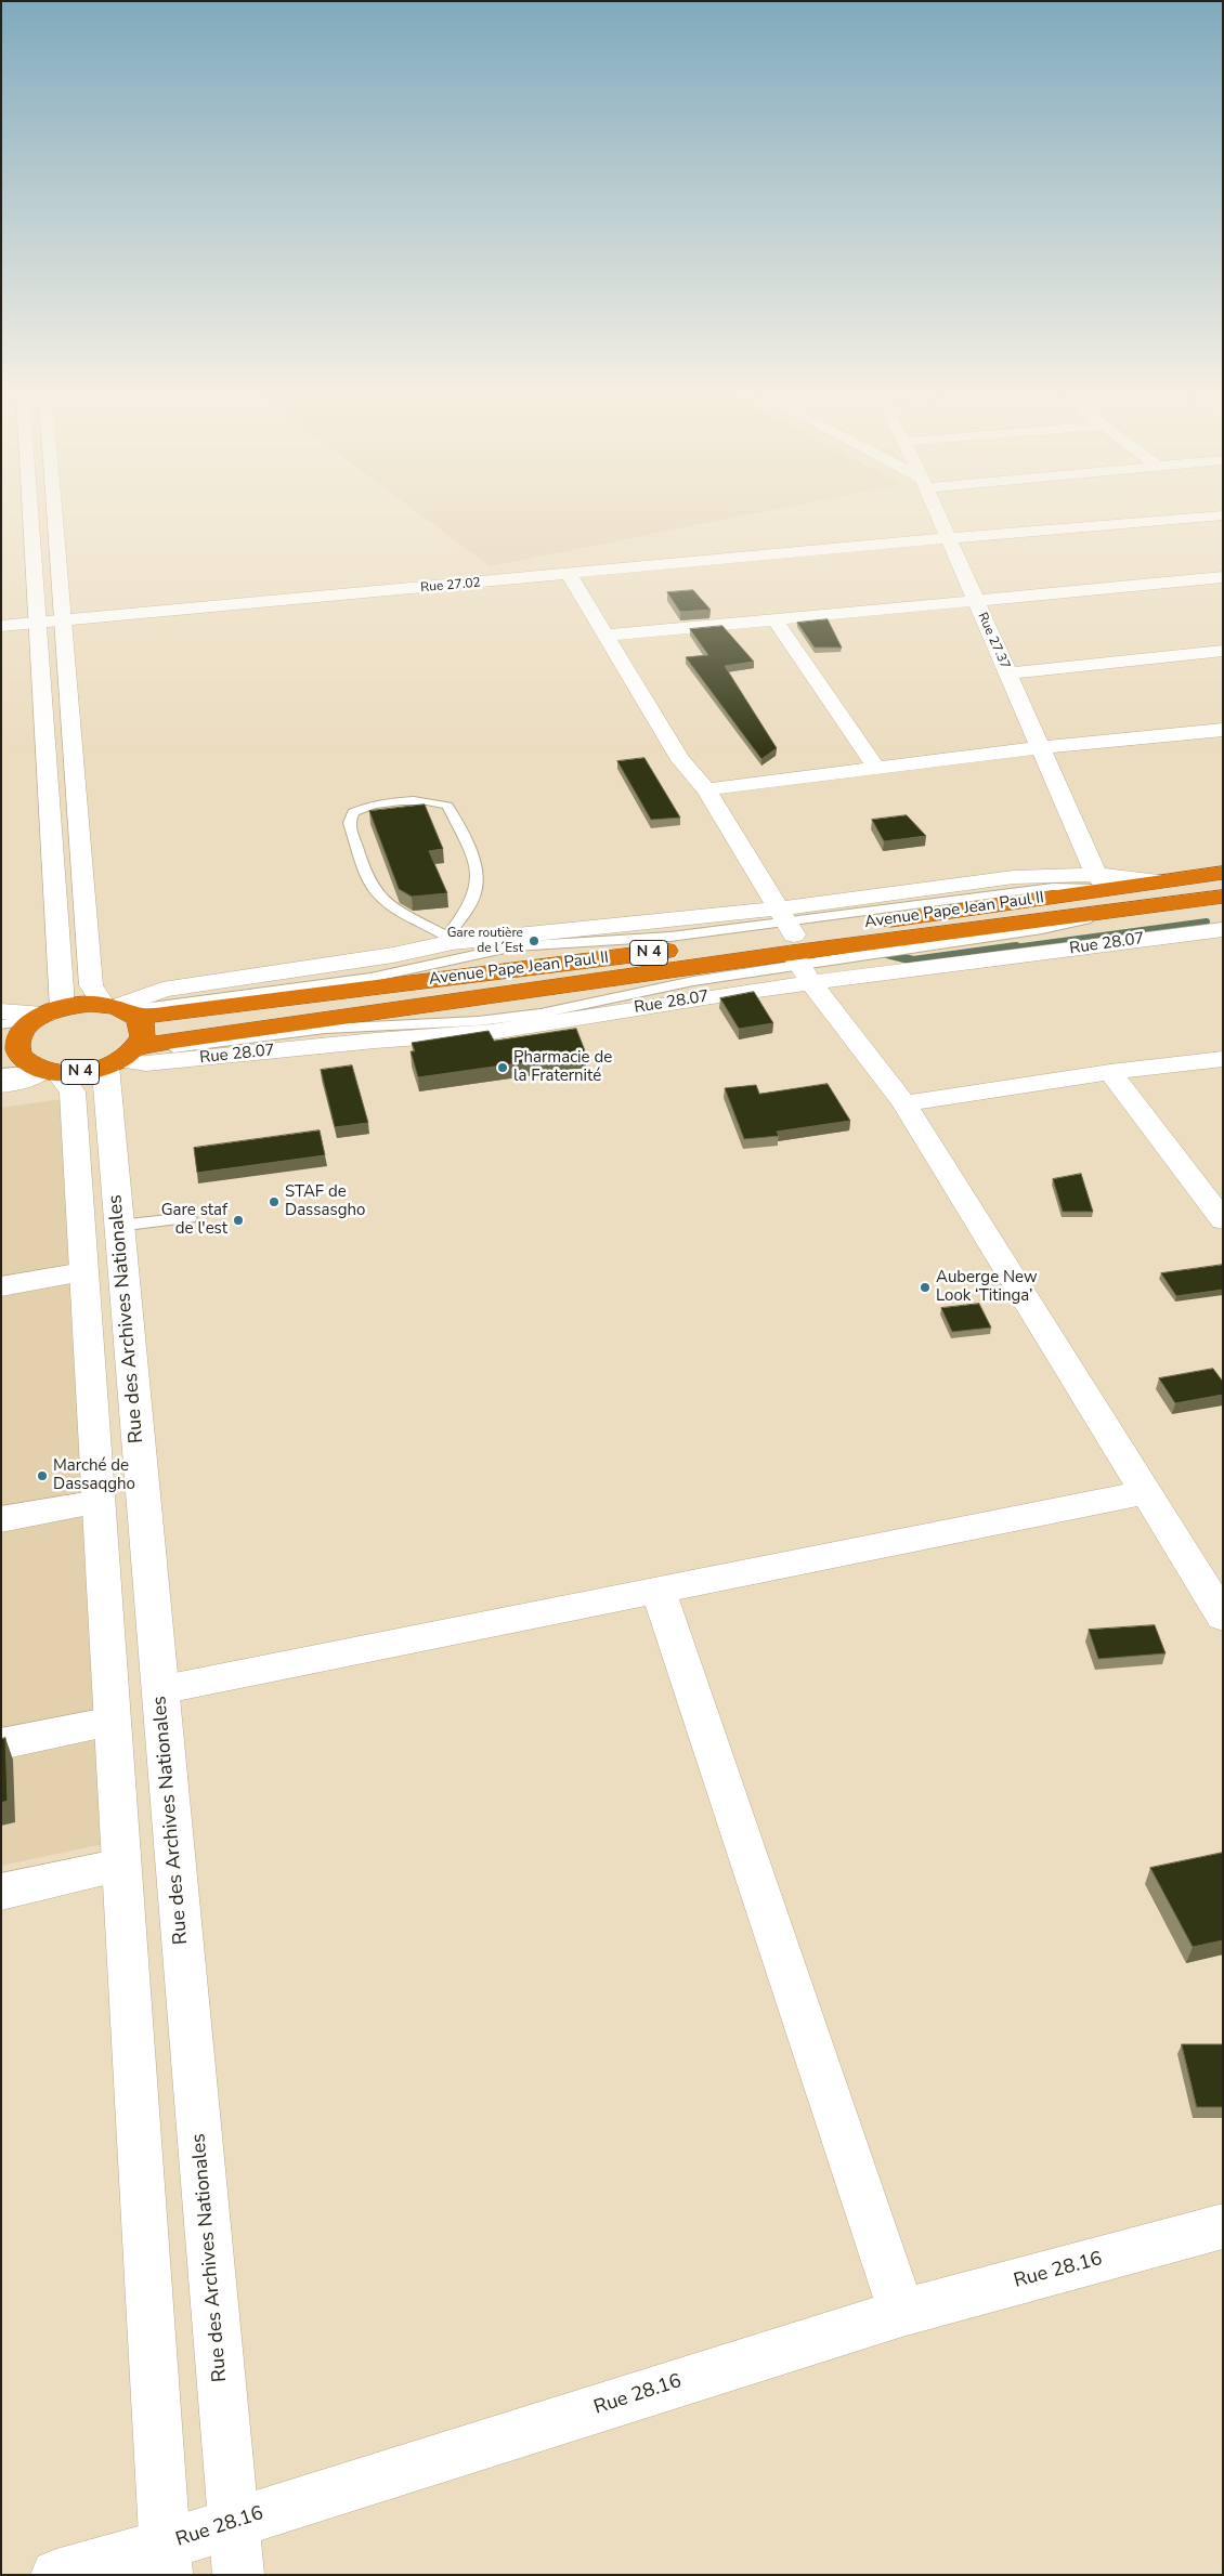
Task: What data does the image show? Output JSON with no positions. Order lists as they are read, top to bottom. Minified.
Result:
{"streets":{"highway":["Avenue Pape Jean Paul II","N 4"],"street":["Rue 27.02","Rue 27.37","Rue 28.07","Rue des Archives Nationales","Rue 28.16"]},"crossings":[["Rue 27.02","Rue 27.37"],["Rue 27.37","Avenue Pape Jean Paul II"],["Avenue Pape Jean Paul II","Rue 28.07"],["Avenue Pape Jean Paul II","Rue des Archives Nationales"],["Rue 28.07","Rue des Archives Nationales"],["Rue des Archives Nationales","Rue 28.16"]],"places":["Gare routière de l´Est","Pharmacie de la Fraternité","STAF de Dassasgho","Gare staf de l'est","Auberge New Look ‘Titinga’","Marché de Dassaqgho"]}
